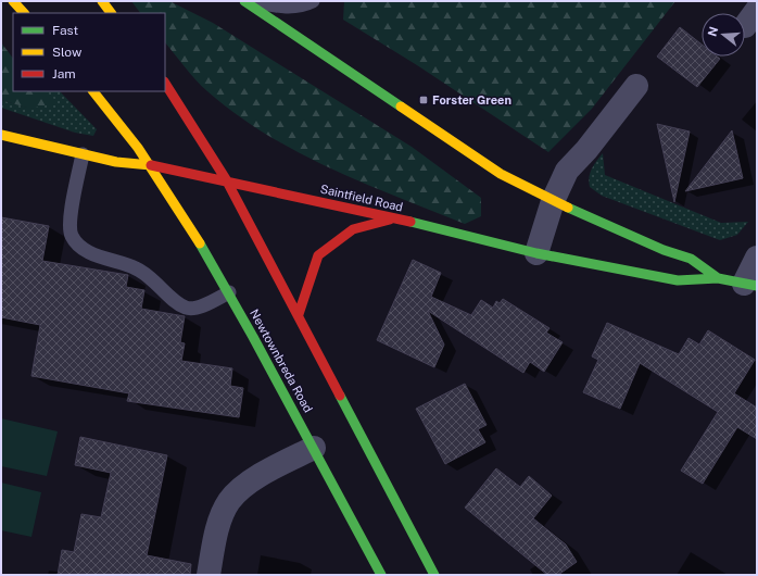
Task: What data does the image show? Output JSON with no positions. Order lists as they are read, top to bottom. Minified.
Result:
{"streets":{"main road":["Saintfield Road","Newtownbreda Road"]},"crossings":[["Saintfield Road","Newtownbreda Road"]],"places":{"transit":["Forster Green"]},"legend":["Fast","Slow","Jam"],"north":"left"}
